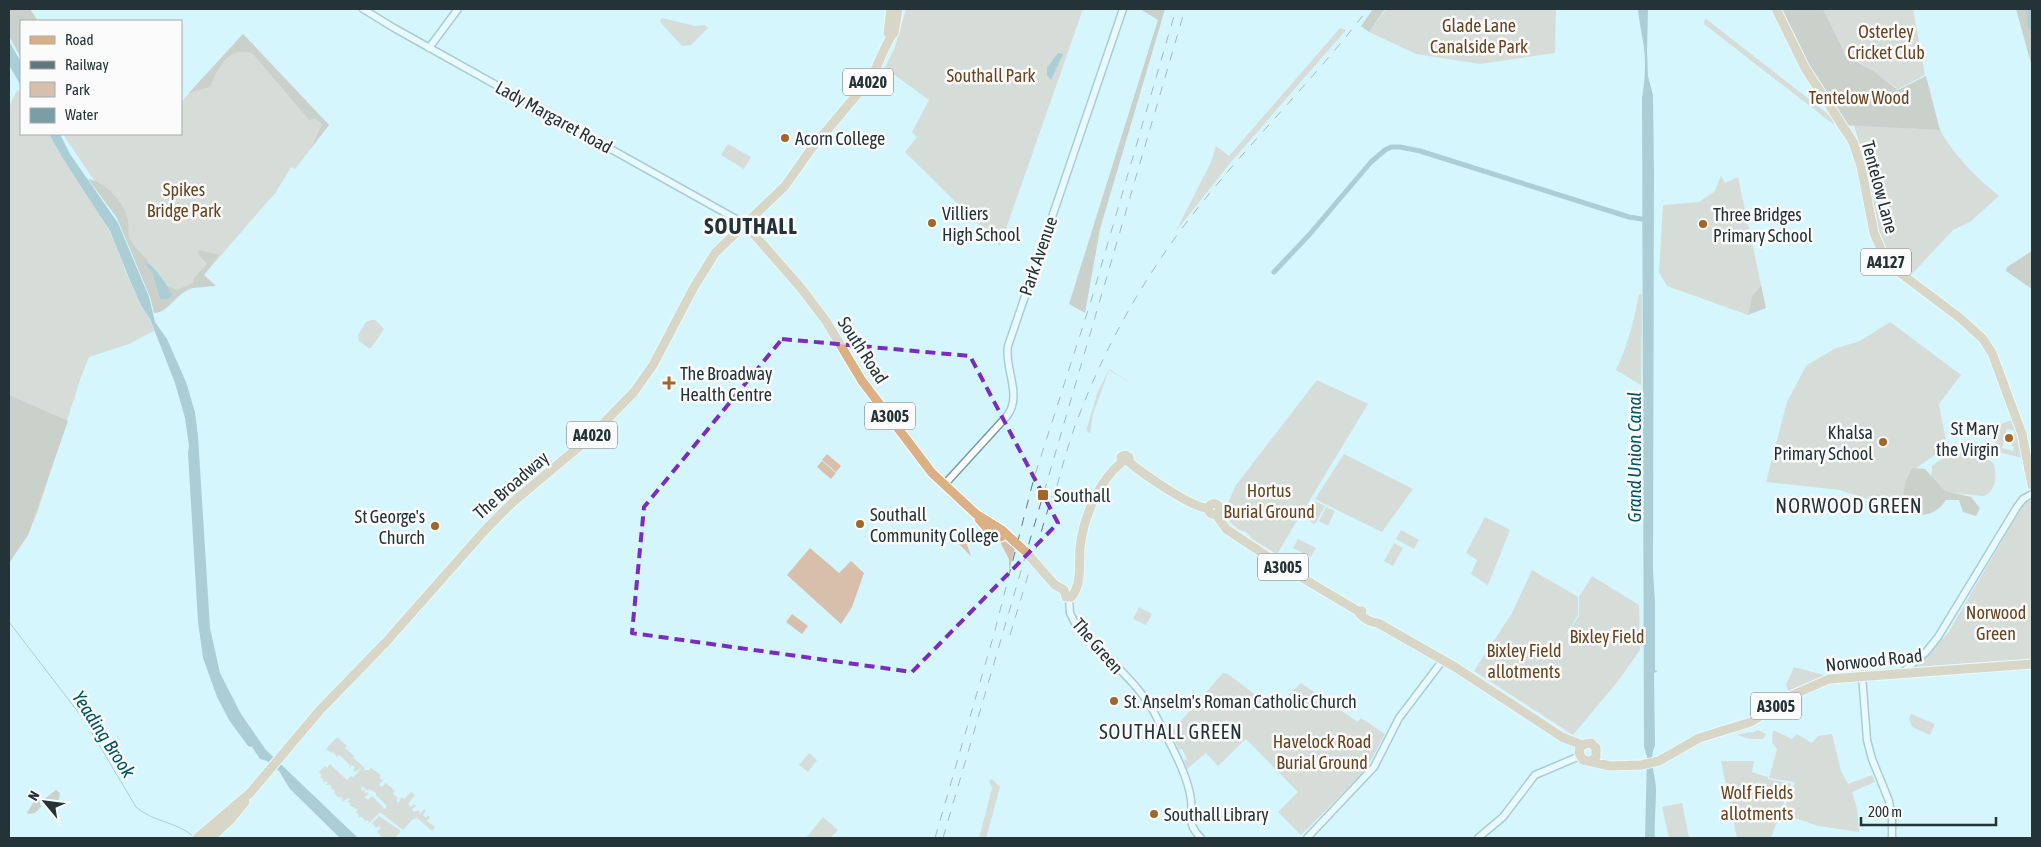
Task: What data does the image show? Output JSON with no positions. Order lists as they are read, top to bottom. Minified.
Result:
{"streets":{"main road":["A4020","Tentelow Lane","A4127","South Road","A3005","The Broadway","Norwood Road"],"street":["Lady Margaret Road","Park Avenue","The Green"]},"crossings":[["A4020","Lady Margaret Road"],["A4020","South Road"],["A4020","The Broadway"],["Lady Margaret Road","South Road"],["Lady Margaret Road","The Broadway"],["Park Avenue","South Road"],["South Road","A3005"],["South Road","The Broadway"],["South Road","The Green"],["A3005","The Green"],["A3005","Norwood Road"]],"districts":["SOUTHALL","NORWOOD GREEN","SOUTHALL GREEN"],"water":["Grand Union Canal","Yeading Brook"],"parks":["Glade Lane Canalside Park","Osterley Cricket Club","Southall Park","Tentelow Wood","Spikes Bridge Park","Hortus Burial Ground","Norwood Green","Bixley Field","Bixley Field allotments","Havelock Road Burial Ground","Wolf Fields allotments"],"places":{"other":["Acorn College","Villiers High School","Three Bridges Primary School","St Mary the Virgin","Khalsa Primary School","Southall Community College","St George's Church","St. Anselm's Roman Catholic Church","Southall Library"],"health":["The Broadway Health Centre"],"transit":["Southall"]},"legend":["Road","Railway","Park","Water"],"scale_bar":"200 m","north":"top left"}
